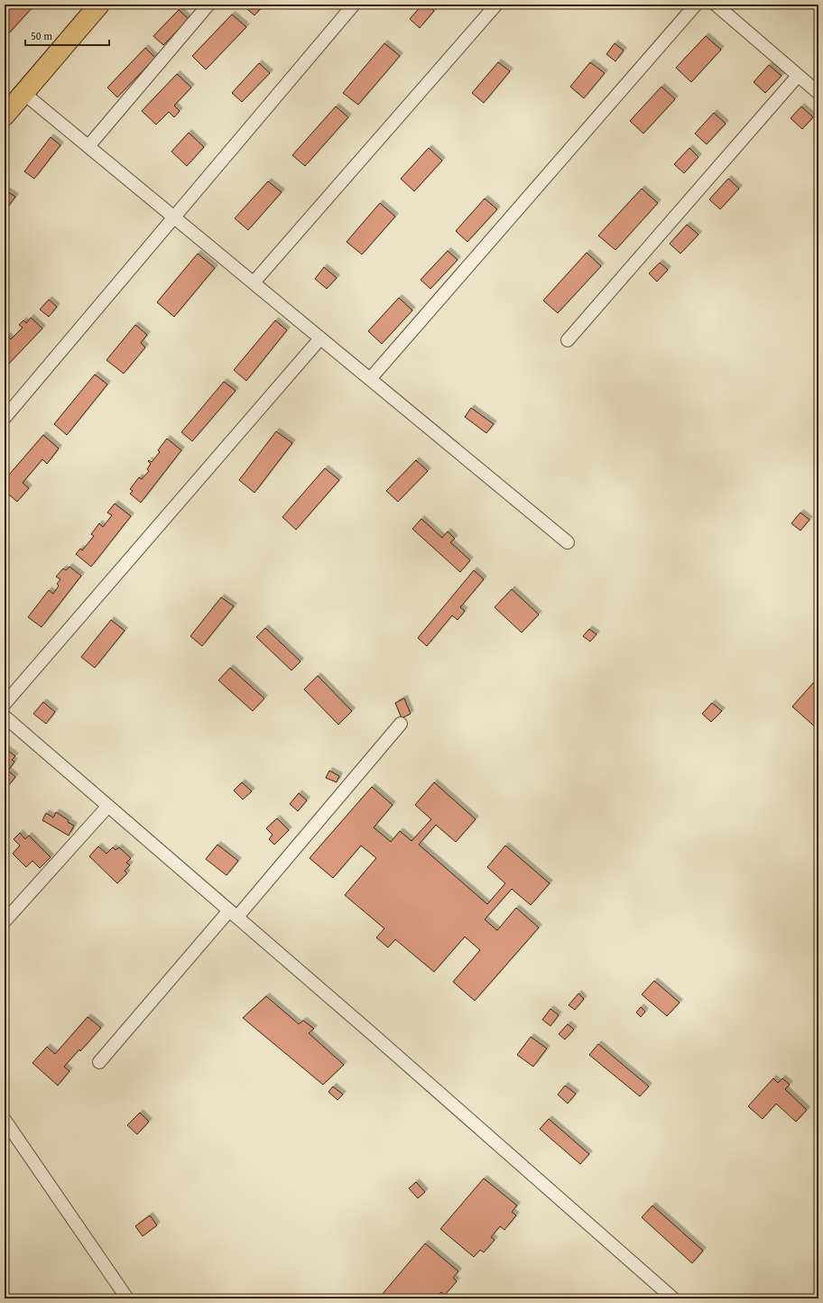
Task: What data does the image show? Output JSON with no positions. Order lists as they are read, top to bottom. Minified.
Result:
{"scale_bar":"50 m"}
